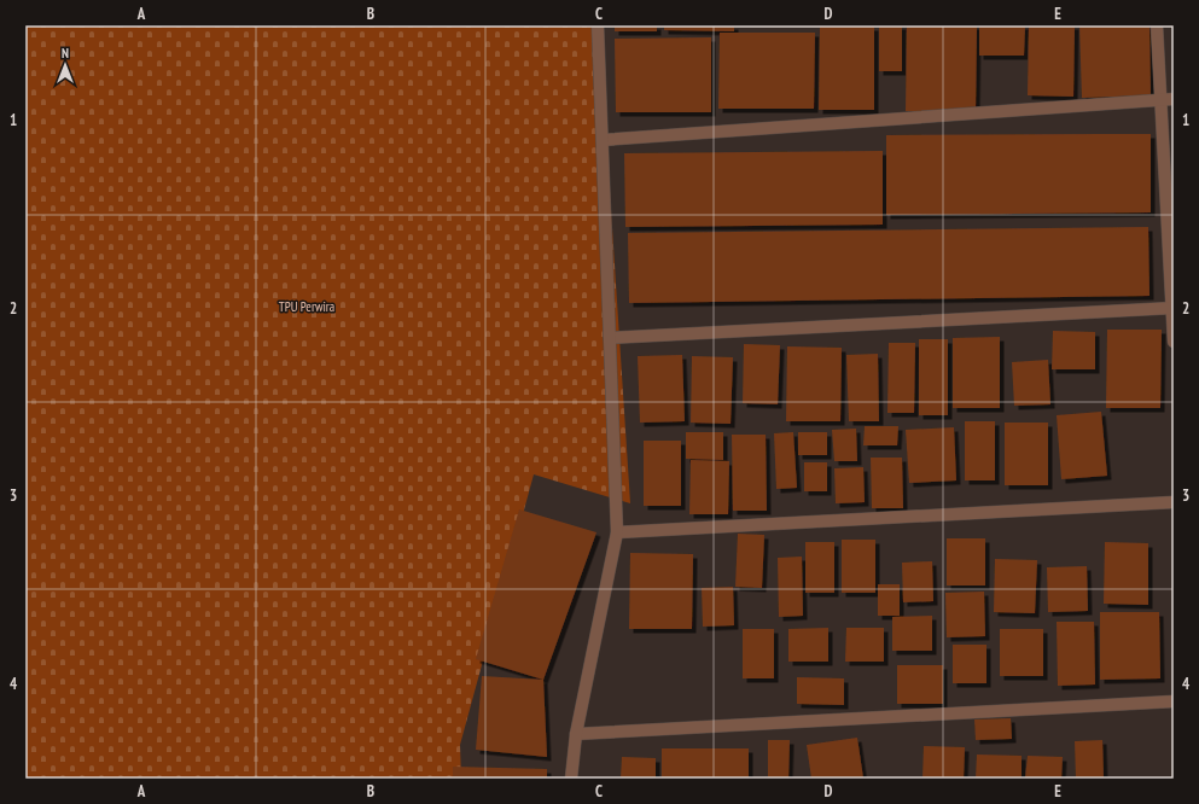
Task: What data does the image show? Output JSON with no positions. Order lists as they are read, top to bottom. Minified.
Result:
{"parks":["TPU Perwira"],"north":"top","grid":{"columns":["A","B","C","D","E"],"rows":["1","2","3","4"]}}
